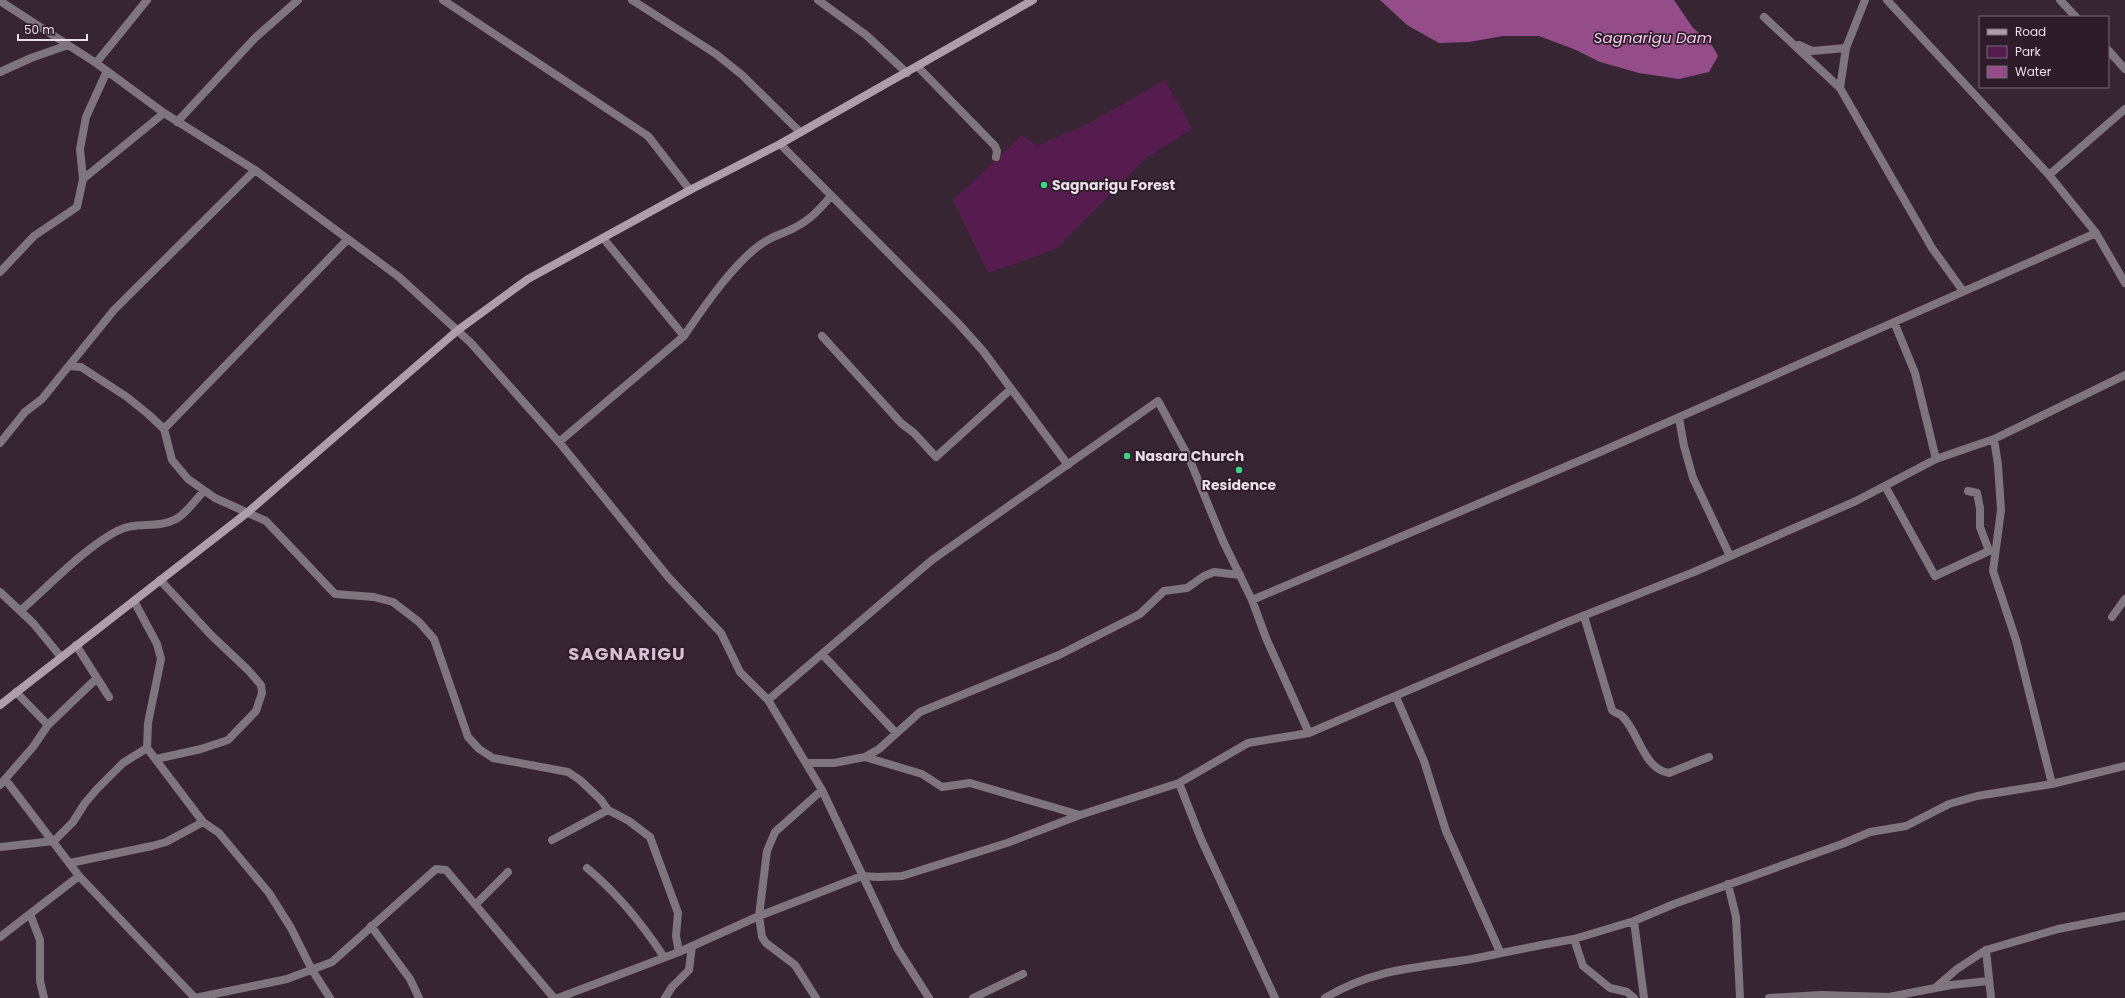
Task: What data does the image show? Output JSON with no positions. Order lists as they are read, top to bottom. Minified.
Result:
{"districts":["SAGNARIGU"],"water":["Sagnarigu Dam"],"places":["Sagnarigu Forest","Nasara Church","Residence"],"legend":["Road","Park","Water"],"scale_bar":"50 m"}
